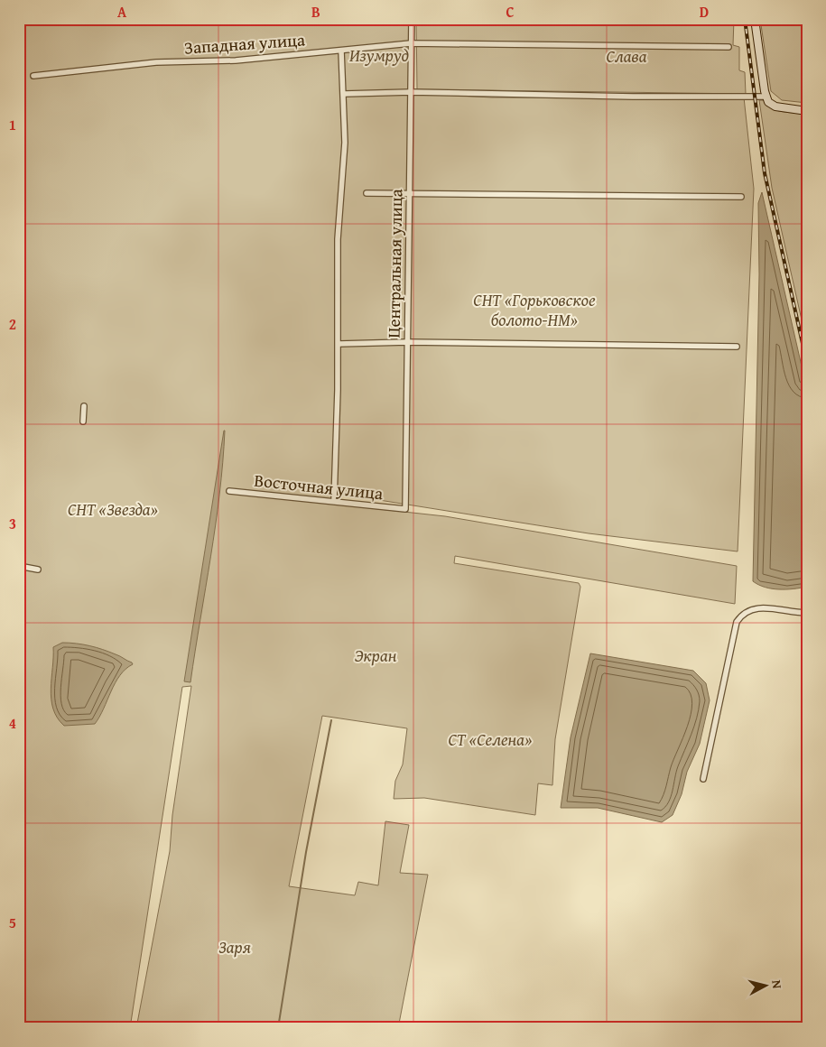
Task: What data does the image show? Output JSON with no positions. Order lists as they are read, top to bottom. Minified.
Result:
{"streets":{"street":["Западная улица","Центральная улица","Восточная улица"]},"crossings":[["Западная улица","Центральная улица"],["Центральная улица","Восточная улица"]],"parks":["Изумруд","Слава","СНТ «Горьковское болото-НМ»","СНТ «Звезда»","Экран","СТ «Селена»","Заря"],"north":"right","grid":{"columns":["A","B","C","D"],"rows":["1","2","3","4","5"]}}
